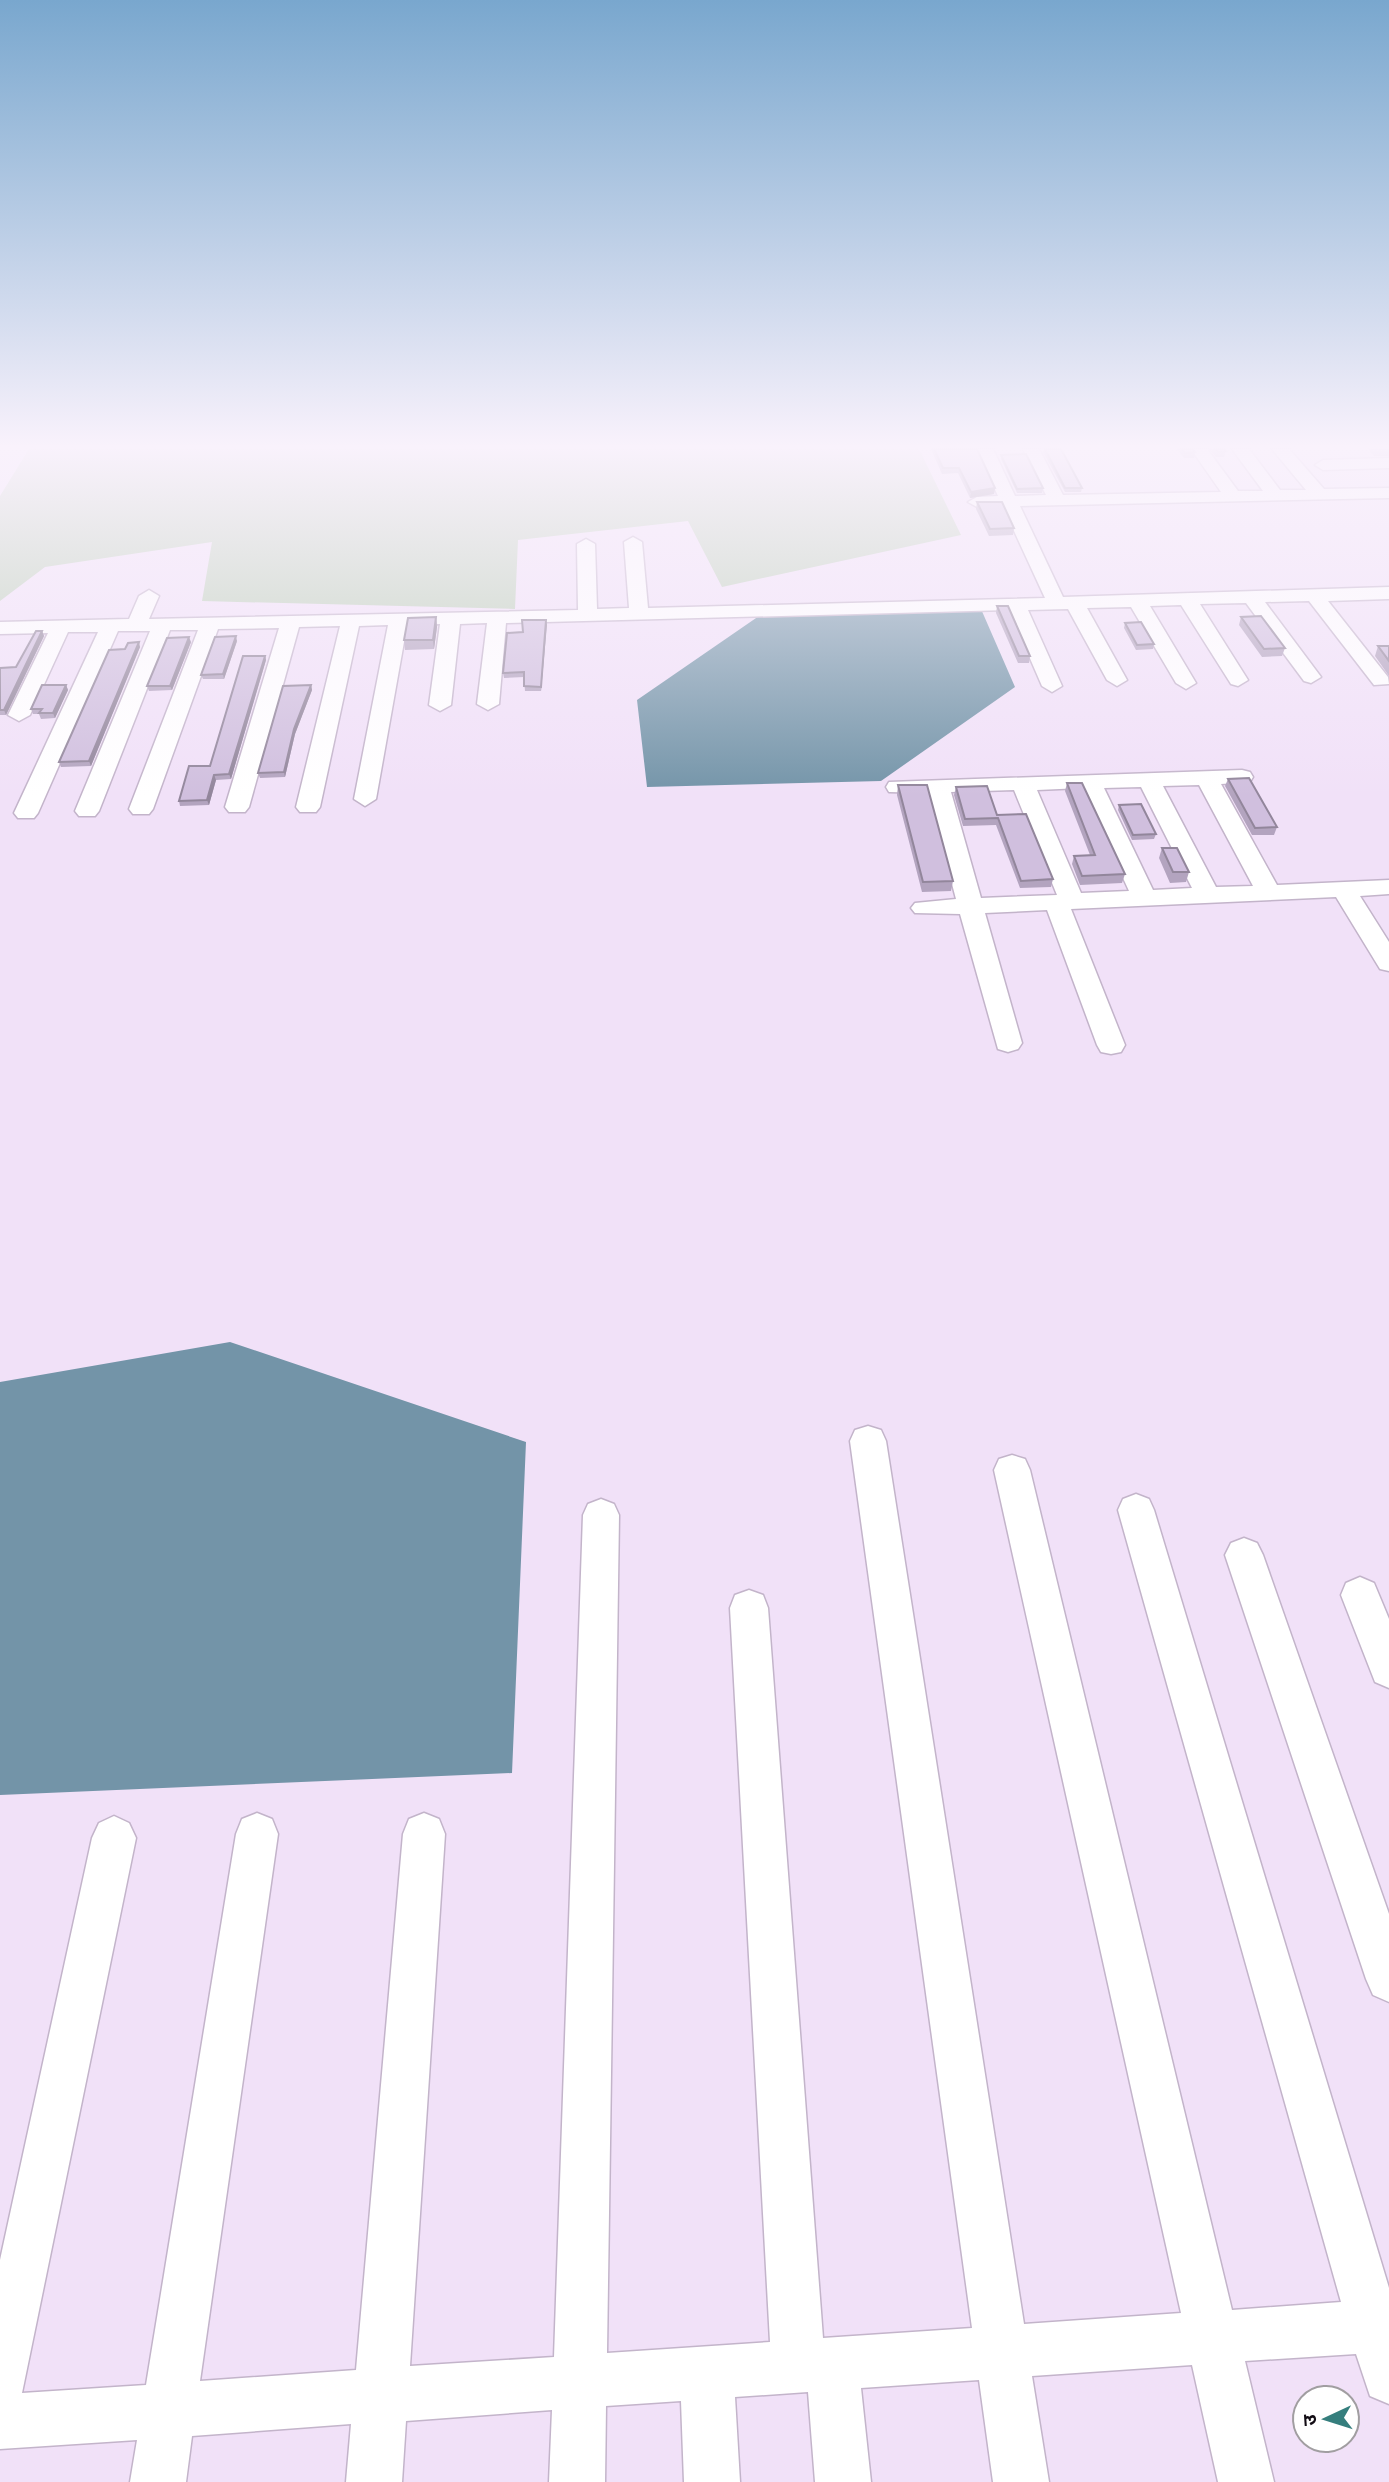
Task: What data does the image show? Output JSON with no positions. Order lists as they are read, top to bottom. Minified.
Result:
{"north":"left"}
